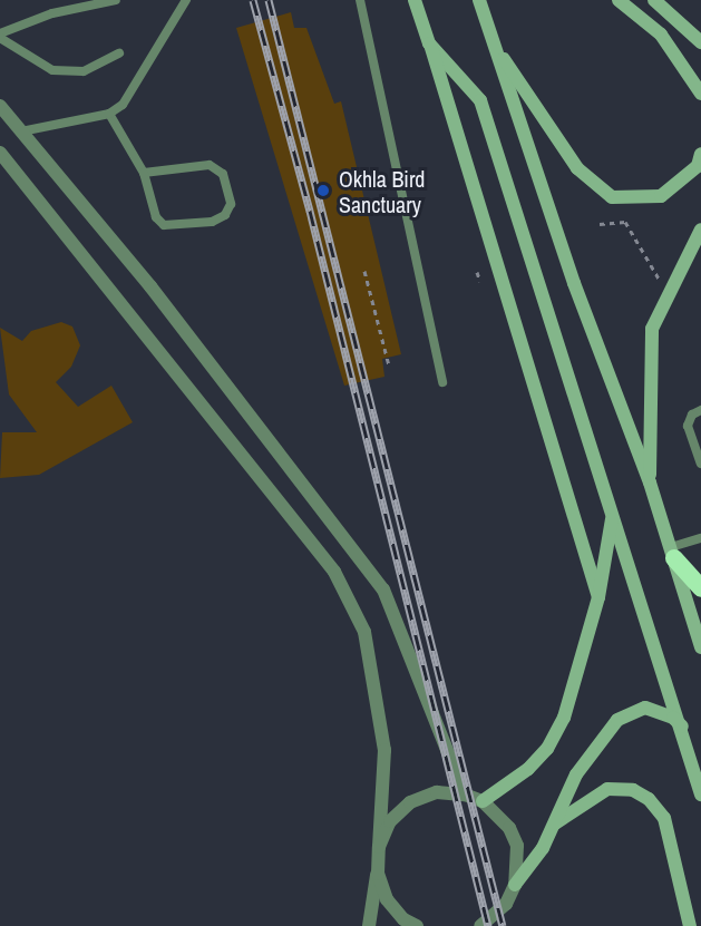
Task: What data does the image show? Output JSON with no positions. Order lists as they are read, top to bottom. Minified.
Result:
{"places":["Okhla Bird Sanctuary"]}
